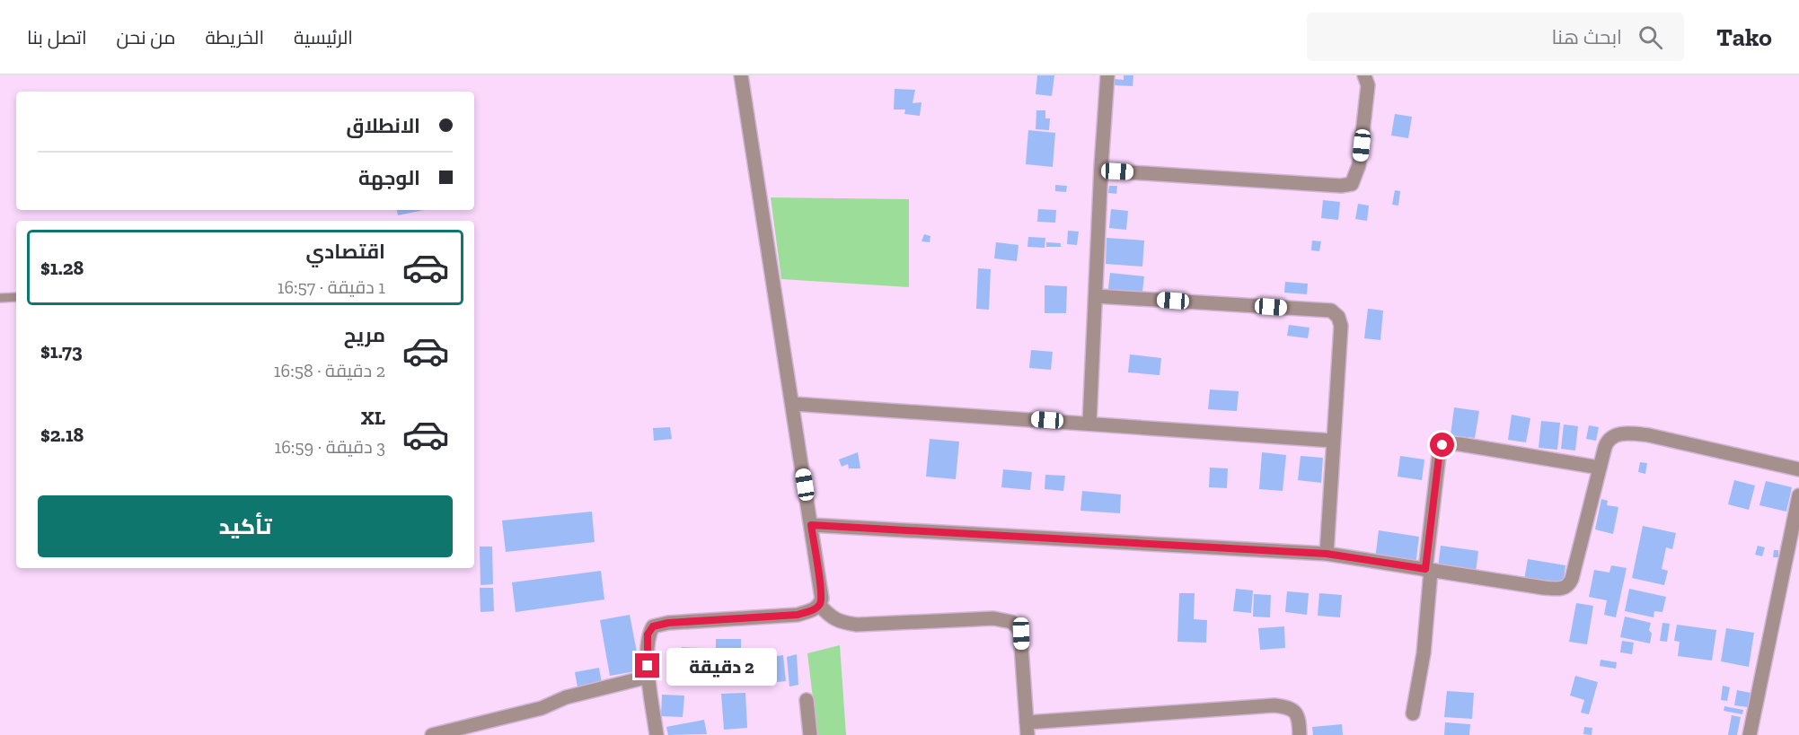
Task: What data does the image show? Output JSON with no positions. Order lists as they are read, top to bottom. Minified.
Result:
{"page":{"header":"Tako","search":"ابحث هنا","nav":["الرئيسية","الخريطة","من نحن","اتصل بنا"],"banner":["الانطلاق","الوجهة"],"list":[{"name":"اقتصادي","note":"1 دقيقة · 16:57","value":"$1.28"},{"name":"مريح","note":"2 دقيقة · 16:58","value":"$1.73"},{"name":"XL","note":"3 دقيقة · 16:59","value":"$2.18"}],"buttons":"تأكيد","bubble":"2 دقيقة"}}
